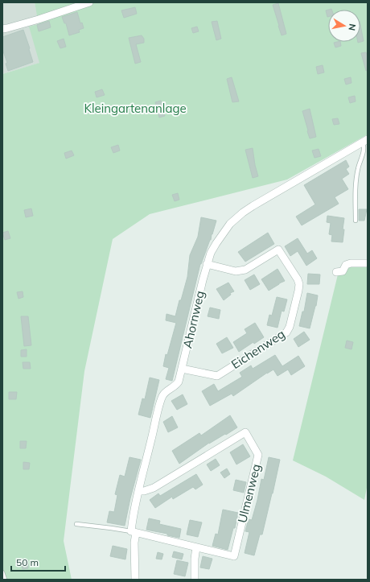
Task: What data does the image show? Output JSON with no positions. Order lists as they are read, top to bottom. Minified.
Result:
{"streets":{"street":["Ahornweg","Eichenweg","Ulmenweg"]},"crossings":[["Ahornweg","Eichenweg"],["Ahornweg","Ulmenweg"]],"parks":["Kleingartenanlage"],"scale_bar":"50 m","north":"right"}
